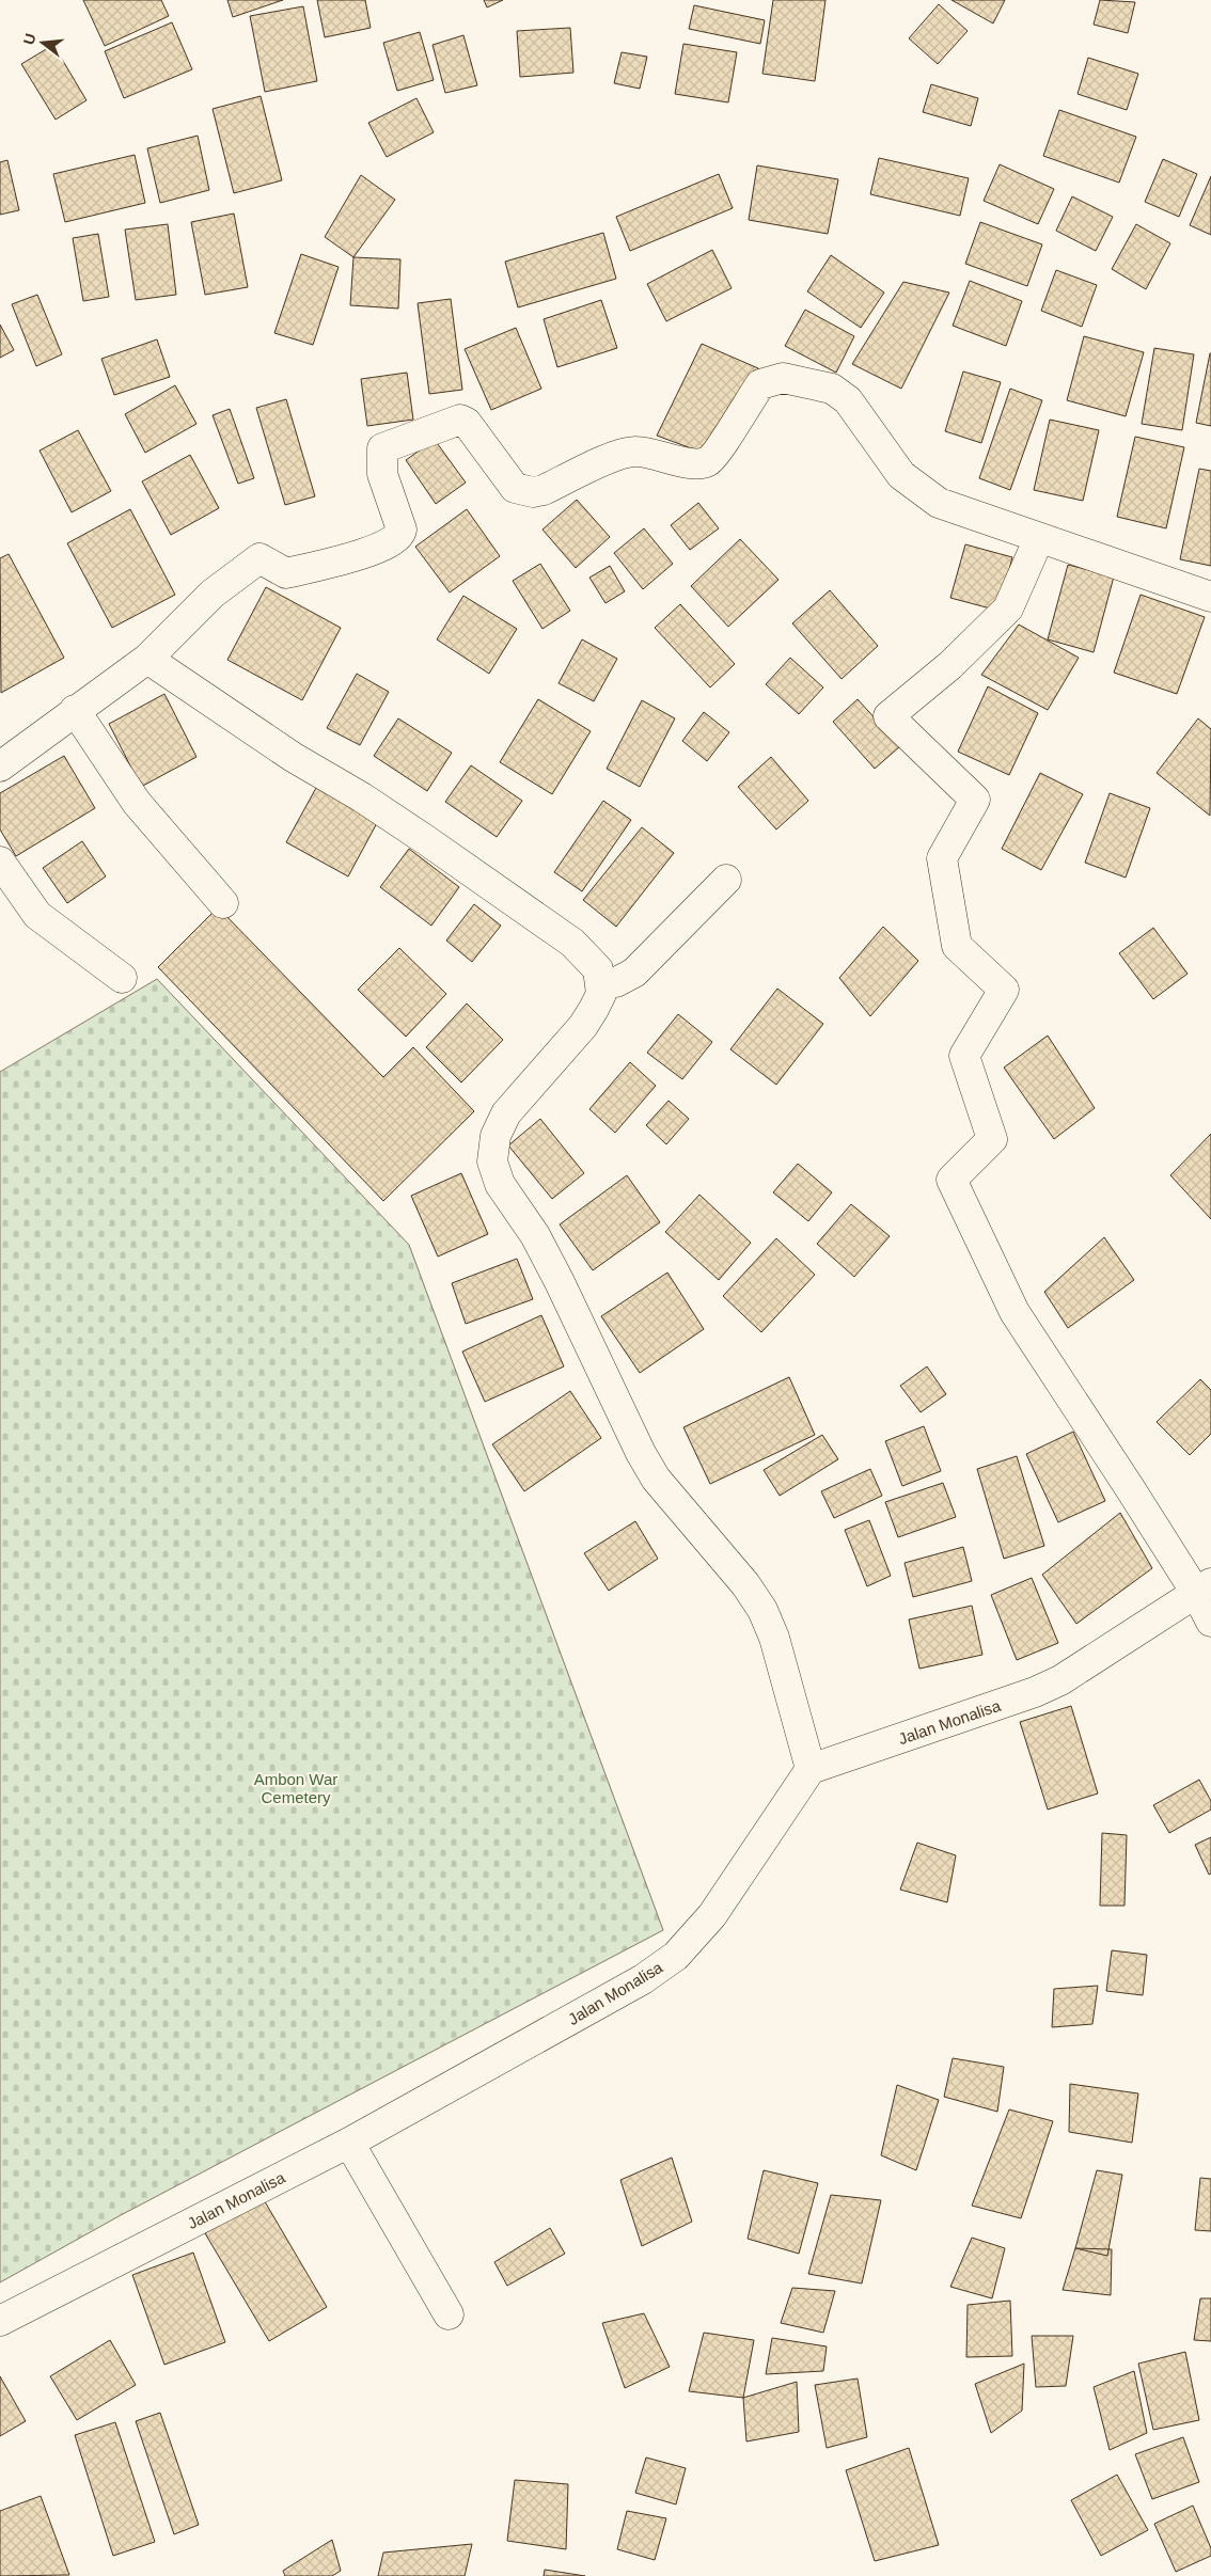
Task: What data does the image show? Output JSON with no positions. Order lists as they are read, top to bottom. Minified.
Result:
{"streets":{"street":["Jalan Monalisa"]},"parks":["Ambon War Cemetery"],"north":"left"}
